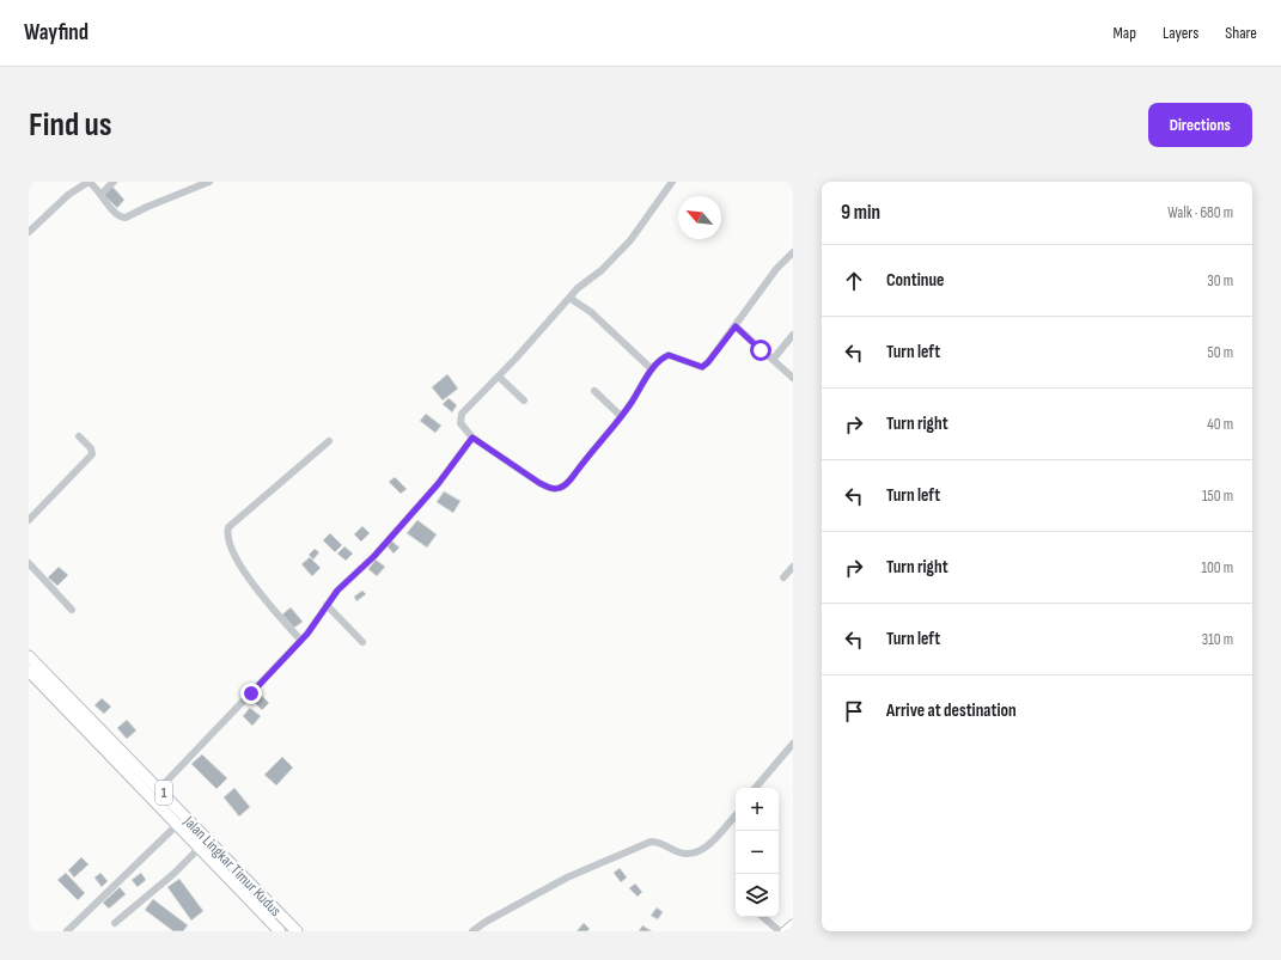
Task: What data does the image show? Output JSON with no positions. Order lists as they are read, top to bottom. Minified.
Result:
{"streets":{"highway":["1","Jalan Lingkar Timur Kudus"]},"north":"top left","page":{"header":"Wayfind","nav":["Map","Layers","Share"],"buttons":"Directions","title":"Find us","heading":["9 min","Walk · 680 m"],"list":[["Continue","30 m"],["Turn left","50 m"],["Turn right","40 m"],["Turn left","150 m"],["Turn right","100 m"],["Turn left","310 m"],"Arrive at destination"],"map_buttons":["+","−"]}}
